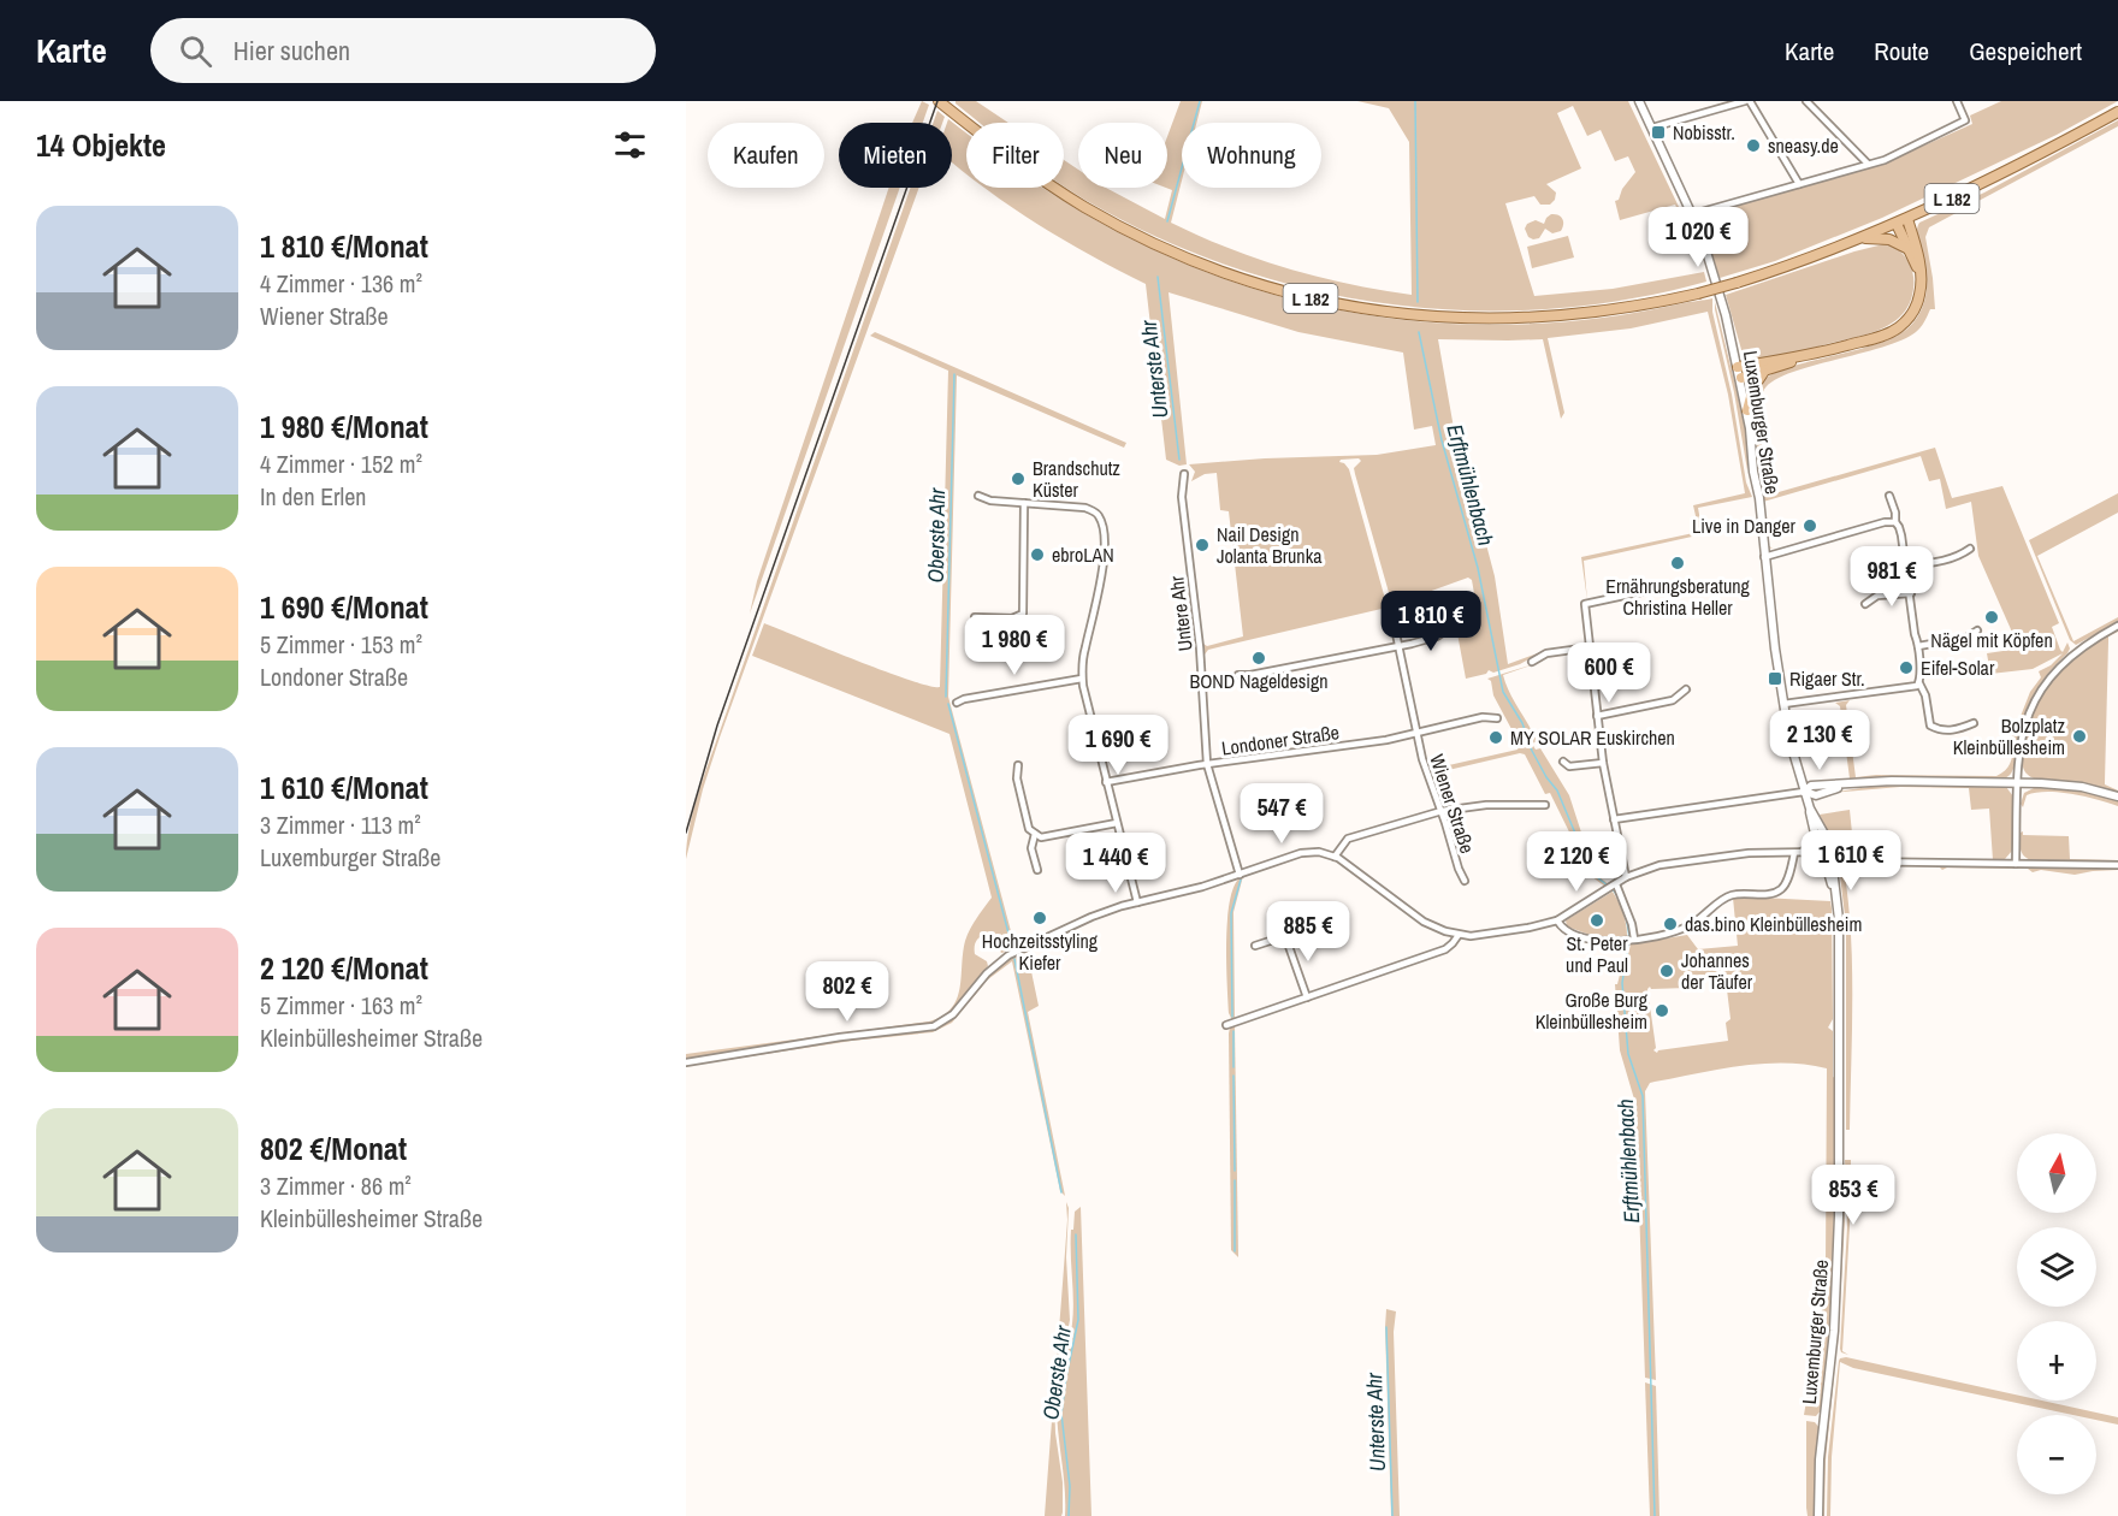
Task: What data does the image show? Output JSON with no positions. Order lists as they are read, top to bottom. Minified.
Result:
{"streets":{"main road":["L 182"],"street":["Luxemburger Straße","Untere Ahr","Londoner Straße","Wiener Straße"]},"crossings":[["L 182","Luxemburger Straße"],["Untere Ahr","Londoner Straße"],["Londoner Straße","Wiener Straße"]],"water":["Unterste Ahr","Erftmühlenbach","Oberste Ahr"],"places":{"transit":["Nobisstr.","Rigaer Str."],"other":["sneasy.de","Brandschutz Küster","Live in Danger","Nail Design Jolanta Brunka","ebroLAN","Ernährungsberatung Christina Heller","Nägel mit Köpfen","BOND Nageldesign","Eifel-Solar","Bolzplatz Kleinbüllesheim","MY SOLAR Euskirchen","Hochzeitsstyling Kiefer","St. Peter und Paul","das.bino Kleinbüllesheim","Johannes der Täufer","Große Burg Kleinbüllesheim"]},"north":"top","page":{"header":"Karte","search":"Hier suchen","nav":["Karte","Route","Gespeichert"],"heading":"14 Objekte","chip":["Kaufen","Mieten","Filter","Neu","Wohnung"],"list":[{"name":"1 810 €/Monat","note":"4 Zimmer · 136 m² · Wiener Straße"},{"name":"1 980 €/Monat","note":"4 Zimmer · 152 m² · In den Erlen"},{"name":"1 690 €/Monat","note":"5 Zimmer · 153 m² · Londoner Straße"},{"name":"1 610 €/Monat","note":"3 Zimmer · 113 m² · Luxemburger Straße"},{"name":"2 120 €/Monat","note":"5 Zimmer · 163 m² · Kleinbüllesheimer Straße"},{"name":"802 €/Monat","note":"3 Zimmer · 86 m² · Kleinbüllesheimer Straße"}],"price":["1 020 €","981 €","1 810 €","1 980 €","600 €","2 130 €","1 690 €","547 €","1 610 €","2 120 €","1 440 €","885 €","802 €","853 €"],"map_buttons":["+","−"]}}
